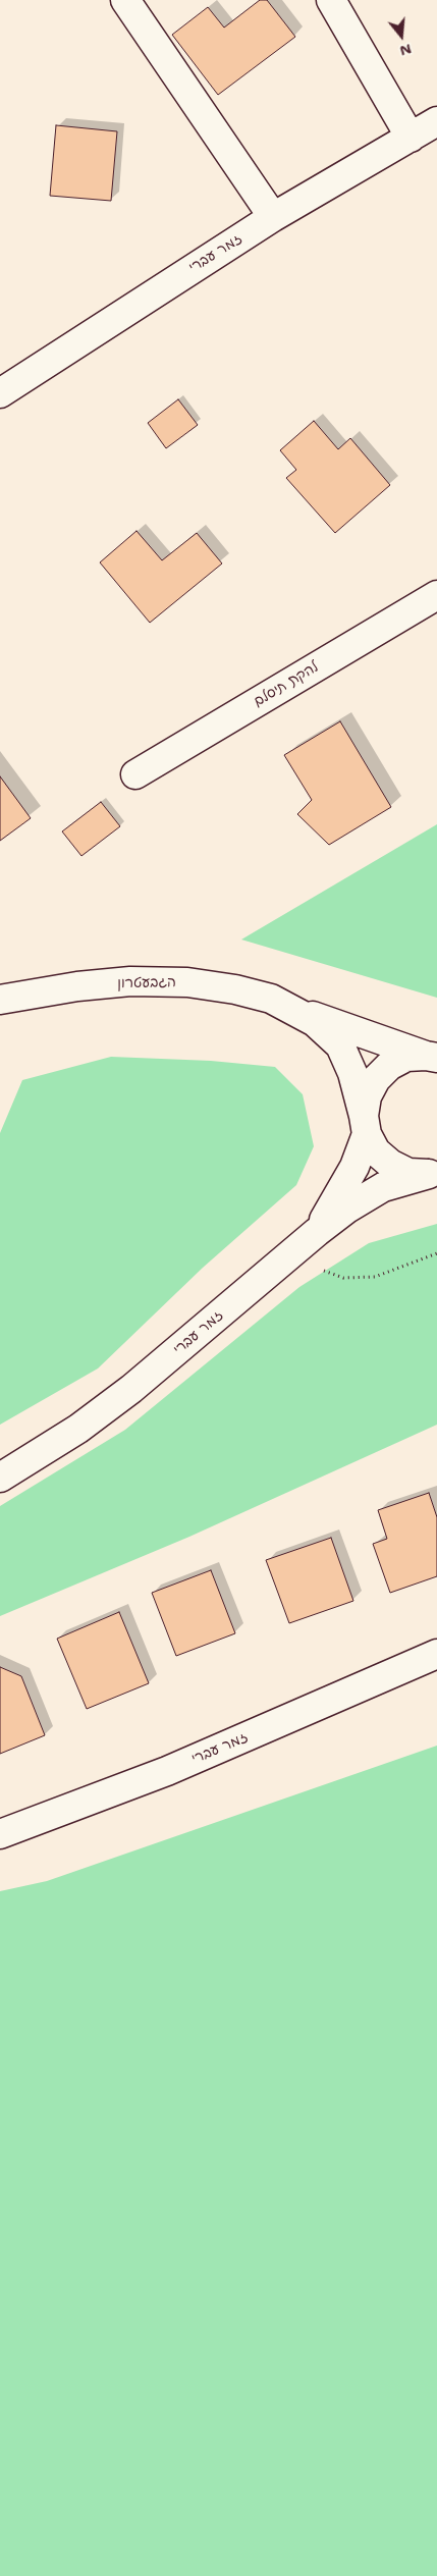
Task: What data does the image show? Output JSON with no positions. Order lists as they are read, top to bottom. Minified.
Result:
{"streets":{"street":["זמר עברי","להקת תיסלם","הגבעטרון"]},"crossings":[["זמר עברי","הגבעטרון"]],"north":"bottom"}
